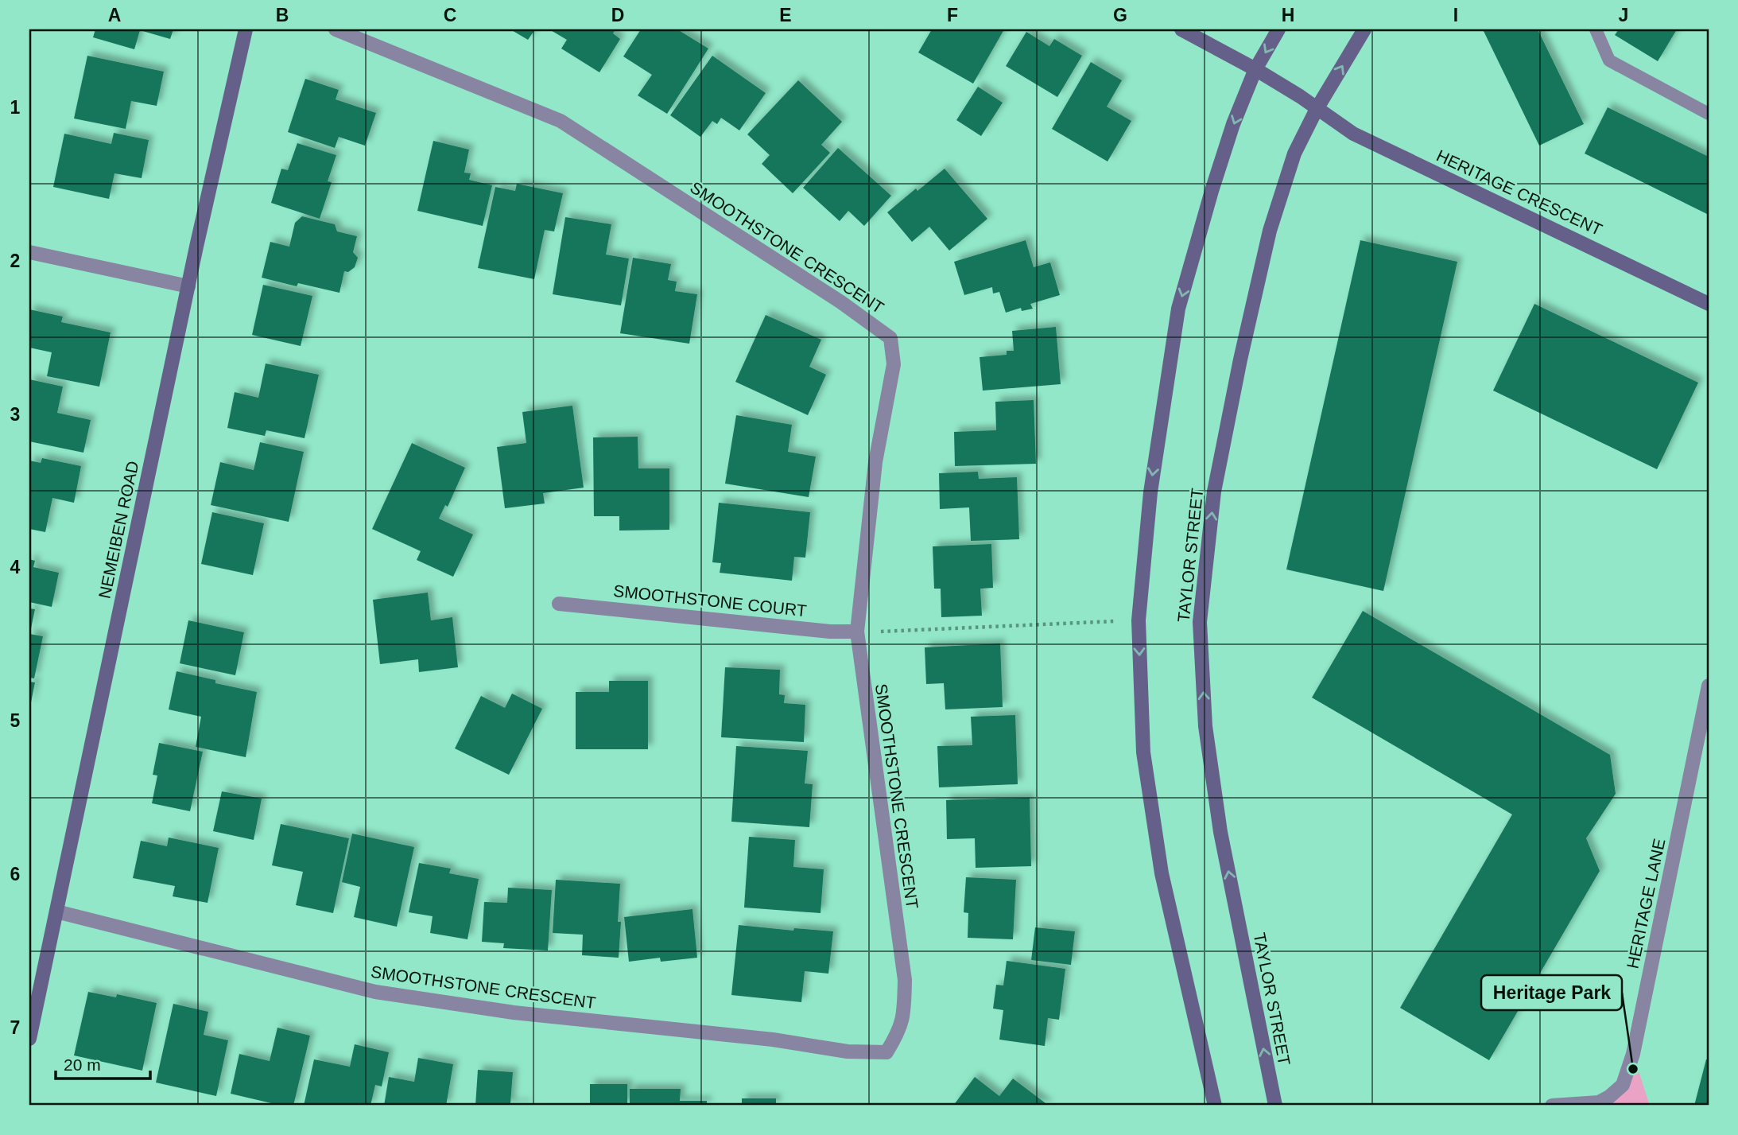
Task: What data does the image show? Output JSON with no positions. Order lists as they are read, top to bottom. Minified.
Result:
{"streets":{"main road":["HERITAGE CRESCENT","NEMEIBEN ROAD","TAYLOR STREET"],"street":["SMOOTHSTONE CRESCENT","SMOOTHSTONE COURT","HERITAGE LANE"]},"crossings":[["HERITAGE CRESCENT","TAYLOR STREET"],["SMOOTHSTONE CRESCENT","NEMEIBEN ROAD"],["SMOOTHSTONE CRESCENT","SMOOTHSTONE COURT"]],"places":["Heritage Park"],"scale_bar":"20 m","grid":{"columns":["A","B","C","D","E","F","G","H","I","J"],"rows":["1","2","3","4","5","6","7"]}}
